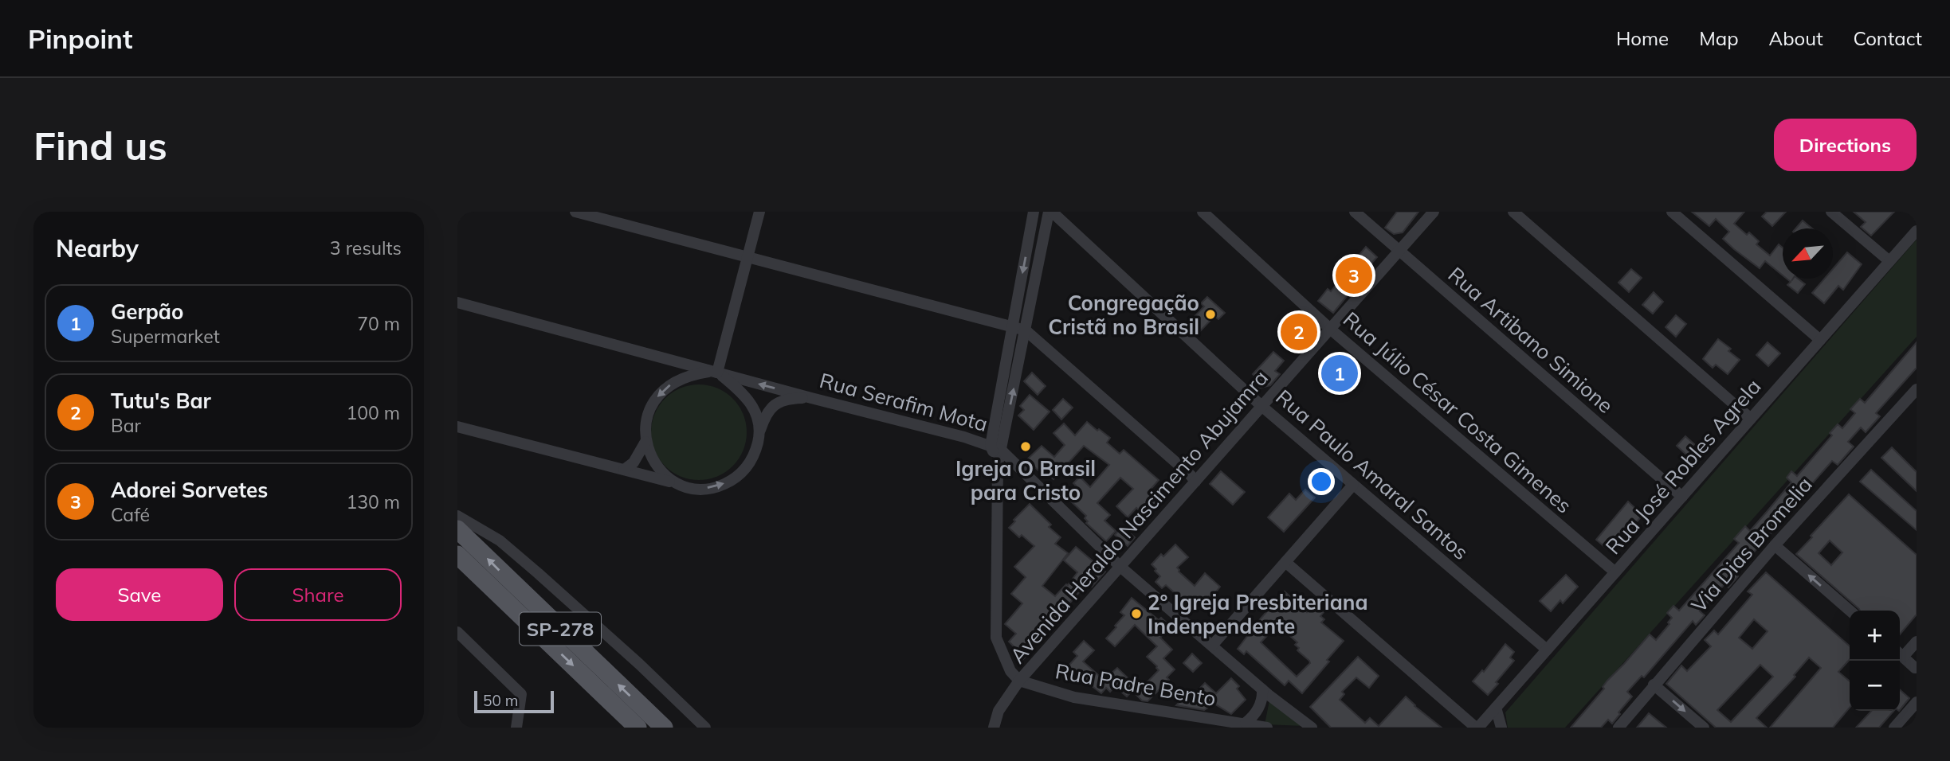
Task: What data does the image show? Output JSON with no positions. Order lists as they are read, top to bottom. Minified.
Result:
{"streets":{"main road":["SP-278"],"street":["Rua Artibano Simione","Rua Serafim Mota","Rua Júlio César Costa Gimenes","Rua José Robles Agrela","Rua Paulo Amaral Santos","Avenida Heraldo Nascimento Abujamra","Via Dias Bromelia","Rua Padre Bento"]},"crossings":[["Rua Artibano Simione","Rua José Robles Agrela"],["Rua Artibano Simione","Avenida Heraldo Nascimento Abujamra"],["Rua Serafim Mota","Avenida Heraldo Nascimento Abujamra"],["Rua Júlio César Costa Gimenes","Rua José Robles Agrela"],["Rua Júlio César Costa Gimenes","Avenida Heraldo Nascimento Abujamra"],["Rua José Robles Agrela","Rua Paulo Amaral Santos"],["Rua Paulo Amaral Santos","Avenida Heraldo Nascimento Abujamra"],["Avenida Heraldo Nascimento Abujamra","Rua Padre Bento"]],"places":["Congregação Cristã no Brasil","Igreja O Brasil para Cristo","2° Igreja Presbiteriana Indenpendente"],"scale_bar":"50 m","north":"bottom left","page":{"header":"Pinpoint","nav":["Home","Map","About","Contact"],"buttons":["Directions",["Save","Share"]],"title":"Find us","heading":["Nearby","3 results"],"pins":["3","2","1"],"list":[{"mark":"1","name":"Gerpão","note":"Supermarket","value":"70 m"},{"mark":"2","name":"Tutu's Bar","note":"Bar","value":"100 m"},{"mark":"3","name":"Adorei Sorvetes","note":"Café","value":"130 m"}],"map_buttons":["+","−"],"scale":"50 m"}}
